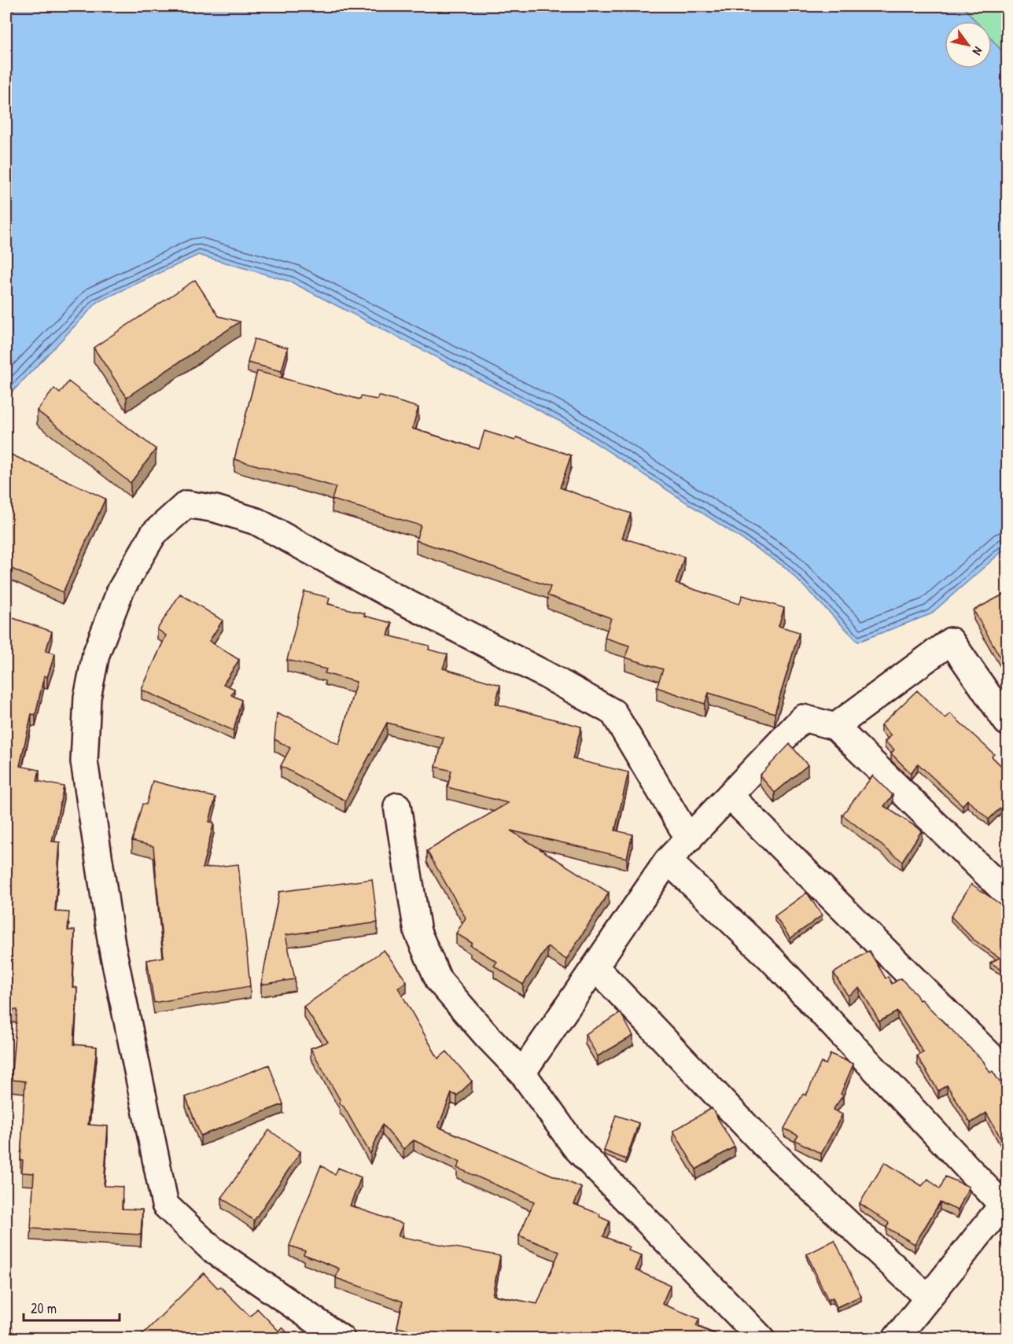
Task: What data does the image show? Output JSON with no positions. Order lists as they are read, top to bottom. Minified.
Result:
{"scale_bar":"20 m","north":"bottom right"}
